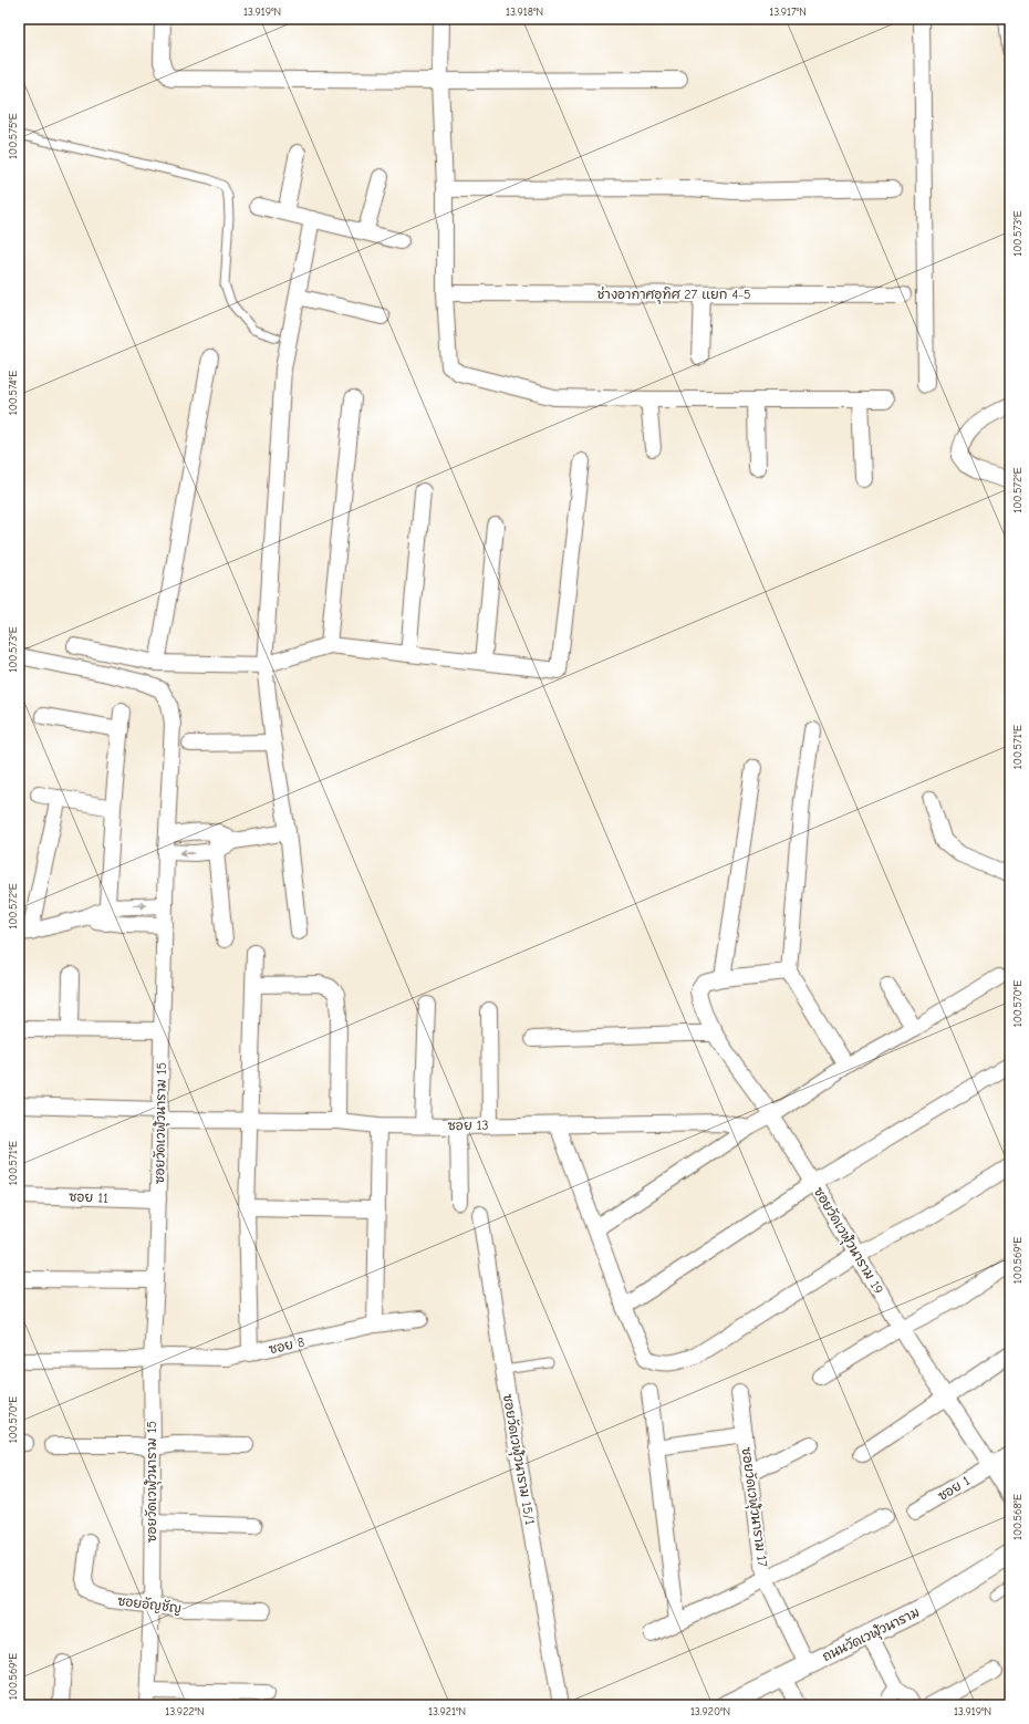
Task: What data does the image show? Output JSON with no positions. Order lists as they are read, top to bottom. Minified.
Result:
{"streets":{"street":["ช่างอากาศอุทิศ 27 แยก 4-5","ซอยวัดเวฬุวนาราม 15","ซอย 13","ซอย 11","ซอยวัดเวฬุวนาราม 19","ซอย 8","ซอยวัดเวฬุวนาราม 15/1","ซอย 1","ซอยวัดเวฬุวนาราม 17","ซอยอัญชัญ","ถนนวัดเวฬุวนาราม"]},"crossings":[["ซอยวัดเวฬุวนาราม 15","ซอย 13"],["ซอยวัดเวฬุวนาราม 15","ซอย 11"],["ซอยวัดเวฬุวนาราม 15","ซอย 8"],["ซอยวัดเวฬุวนาราม 15","ซอยอัญชัญ"],["ซอยวัดเวฬุวนาราม 19","ซอย 1"],["ซอยวัดเวฬุวนาราม 17","ถนนวัดเวฬุวนาราม"]],"coordinates":["13.919°N","13.918°N","13.917°N","100.575°E","100.573°E","100.574°E","100.572°E","100.571°E","100.570°E","100.569°E","100.568°E","13.922°N","13.921°N","13.920°N"]}
